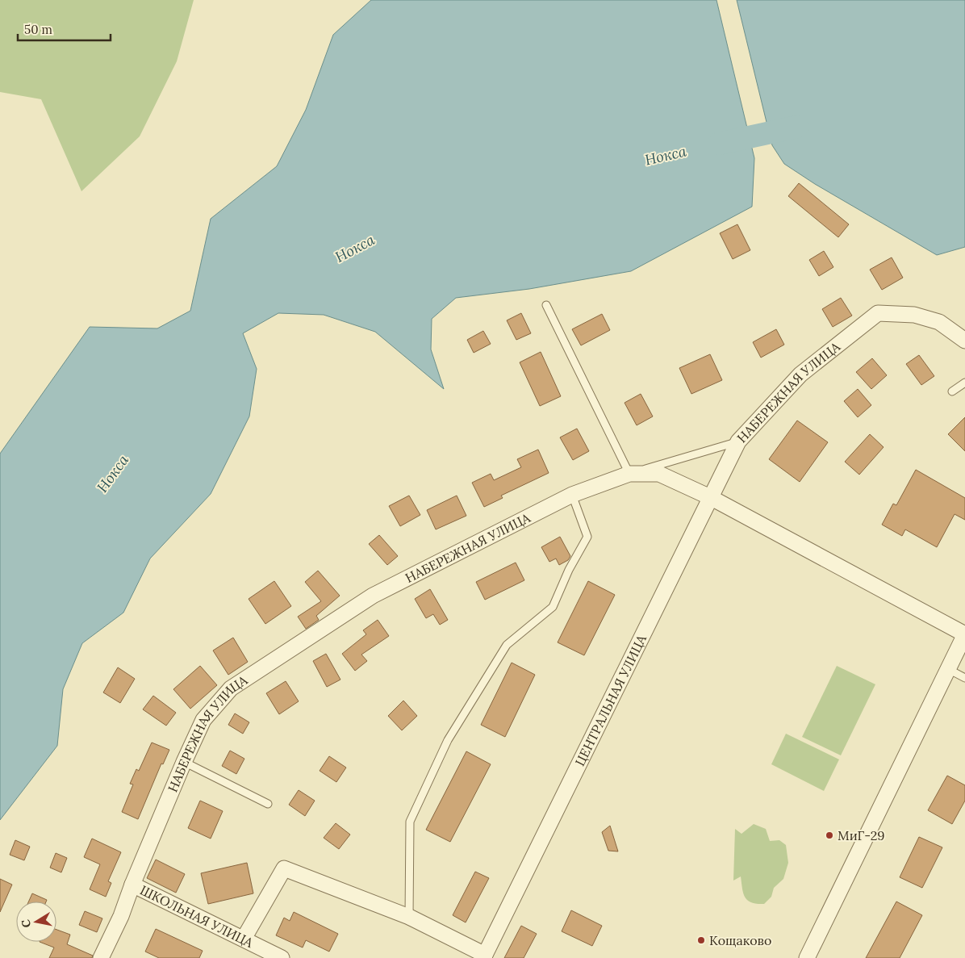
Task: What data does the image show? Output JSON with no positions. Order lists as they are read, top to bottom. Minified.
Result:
{"streets":{"street":["НАБЕРЕЖНАЯ УЛИЦА","ЦЕНТРАЛЬНАЯ УЛИЦА","ШКОЛЬНАЯ УЛИЦА"]},"crossings":[["НАБЕРЕЖНАЯ УЛИЦА","ЦЕНТРАЛЬНАЯ УЛИЦА"],["НАБЕРЕЖНАЯ УЛИЦА","ШКОЛЬНАЯ УЛИЦА"]],"water":["Нокса"],"places":["МиГ-29","Кощаково"],"scale_bar":"50 m","north":"left"}
